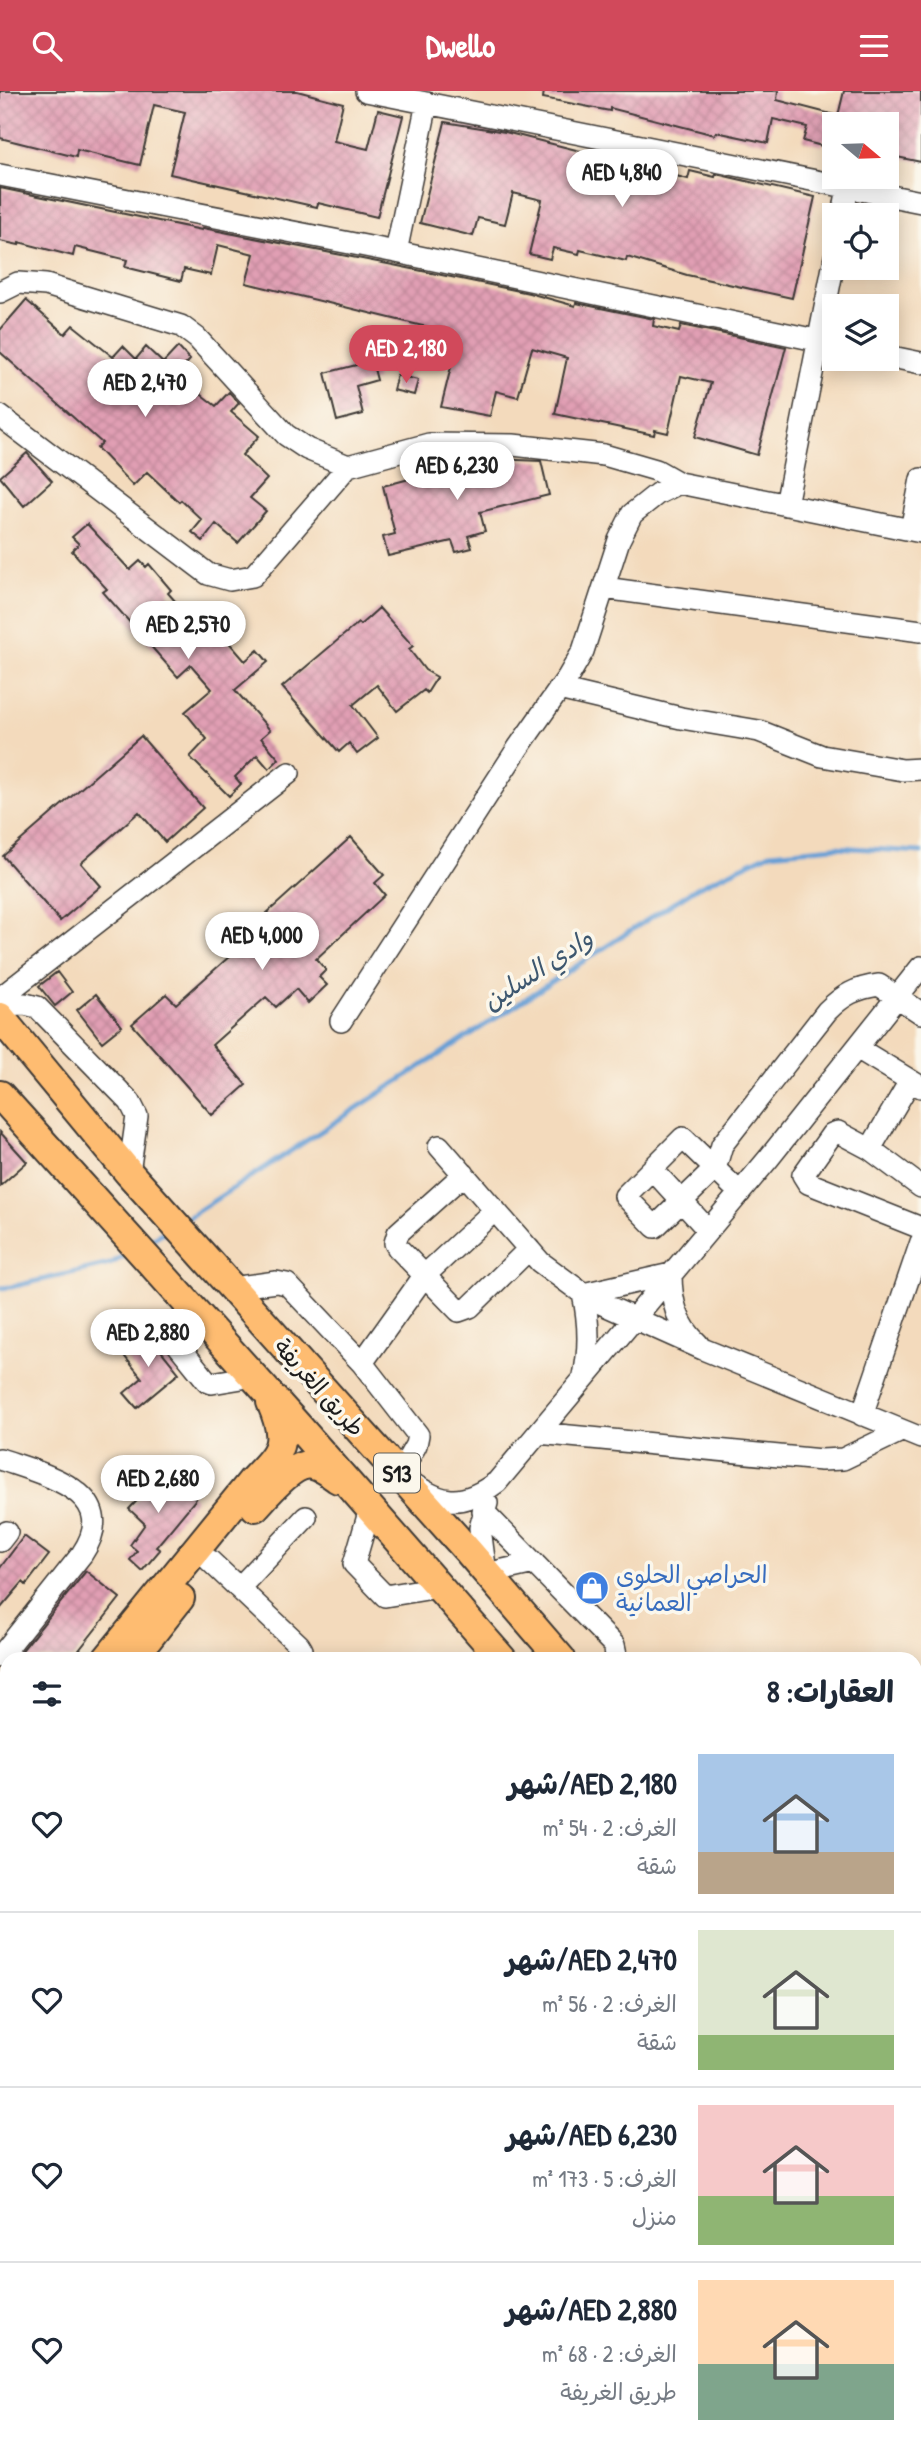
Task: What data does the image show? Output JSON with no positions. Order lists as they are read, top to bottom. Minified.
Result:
{"streets":{"main road":["طريق الغريفة","S13"]},"water":["وادي السلين"],"places":{"shop":["الحراصي الحلوى العمانية"]},"north":"right","page":{"header":"Dwello","price":["AED 4,840","AED 2,180","AED 2,470","AED 6,230","AED 2,570","AED 4,000","AED 2,880","AED 2,680"],"heading":"العقارات: 8","list":[{"name":"AED 2,180/شهر","note":"الغرف: 2 · 54 m² · شقة"},{"name":"AED 2,470/شهر","note":"الغرف: 2 · 56 m² · شقة"},{"name":"AED 6,230/شهر","note":"الغرف: 5 · 173 m² · منزل"},{"name":"AED 2,880/شهر","note":"الغرف: 2 · 68 m² · طريق الغريفة"}]}}
